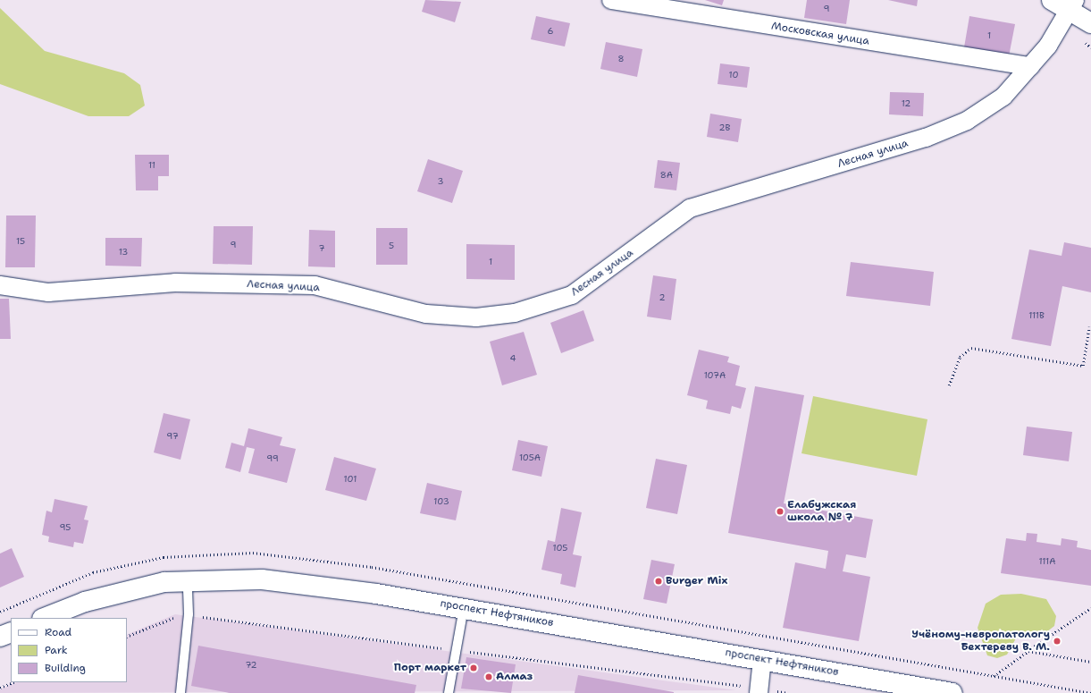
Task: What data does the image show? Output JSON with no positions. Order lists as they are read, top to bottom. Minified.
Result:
{"streets":{"main road":["проспект Нефтяников"],"street":["Московская улица","Лесная улица"]},"crossings":[["Московская улица","Лесная улица"]],"places":["Елабужская школа № 7","Burger Mix","Учёному-невропатологу Бехтереву В. М.","Порт маркет","Алмаз"],"house_numbers":["9","6","1","8","10","12","2В","11","8А","3","15","9","5","7","13","1","2","111В","4","107А","97","105А","99","101","103","95","105","111А","72"],"legend":["Road","Park","Building"]}
